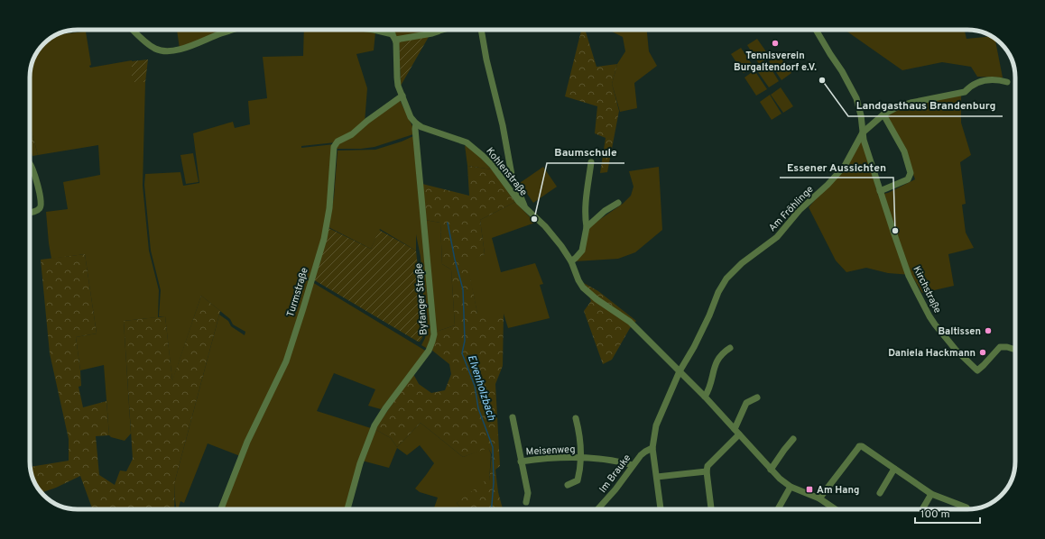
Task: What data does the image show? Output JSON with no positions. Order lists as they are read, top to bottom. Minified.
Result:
{"streets":{"street":["Kohlenstraße","Am Fröhlinge","Kirchstraße","Turmstraße","Byfanger Straße","Meisenweg","Im Brauke"]},"crossings":[["Kohlenstraße","Am Fröhlinge"],["Kohlenstraße","Byfanger Straße"],["Am Fröhlinge","Kirchstraße"],["Am Fröhlinge","Im Brauke"],["Meisenweg","Im Brauke"]],"water":["Elvenholzbach"],"places":{"other":["Tennisverein Burgaltendorf e.V.","Landgasthaus Brandenburg","Baumschule","Essener Aussichten","Baltissen","Daniela Hackmann"],"transit":["Am Hang"]},"scale_bar":"100 m"}
